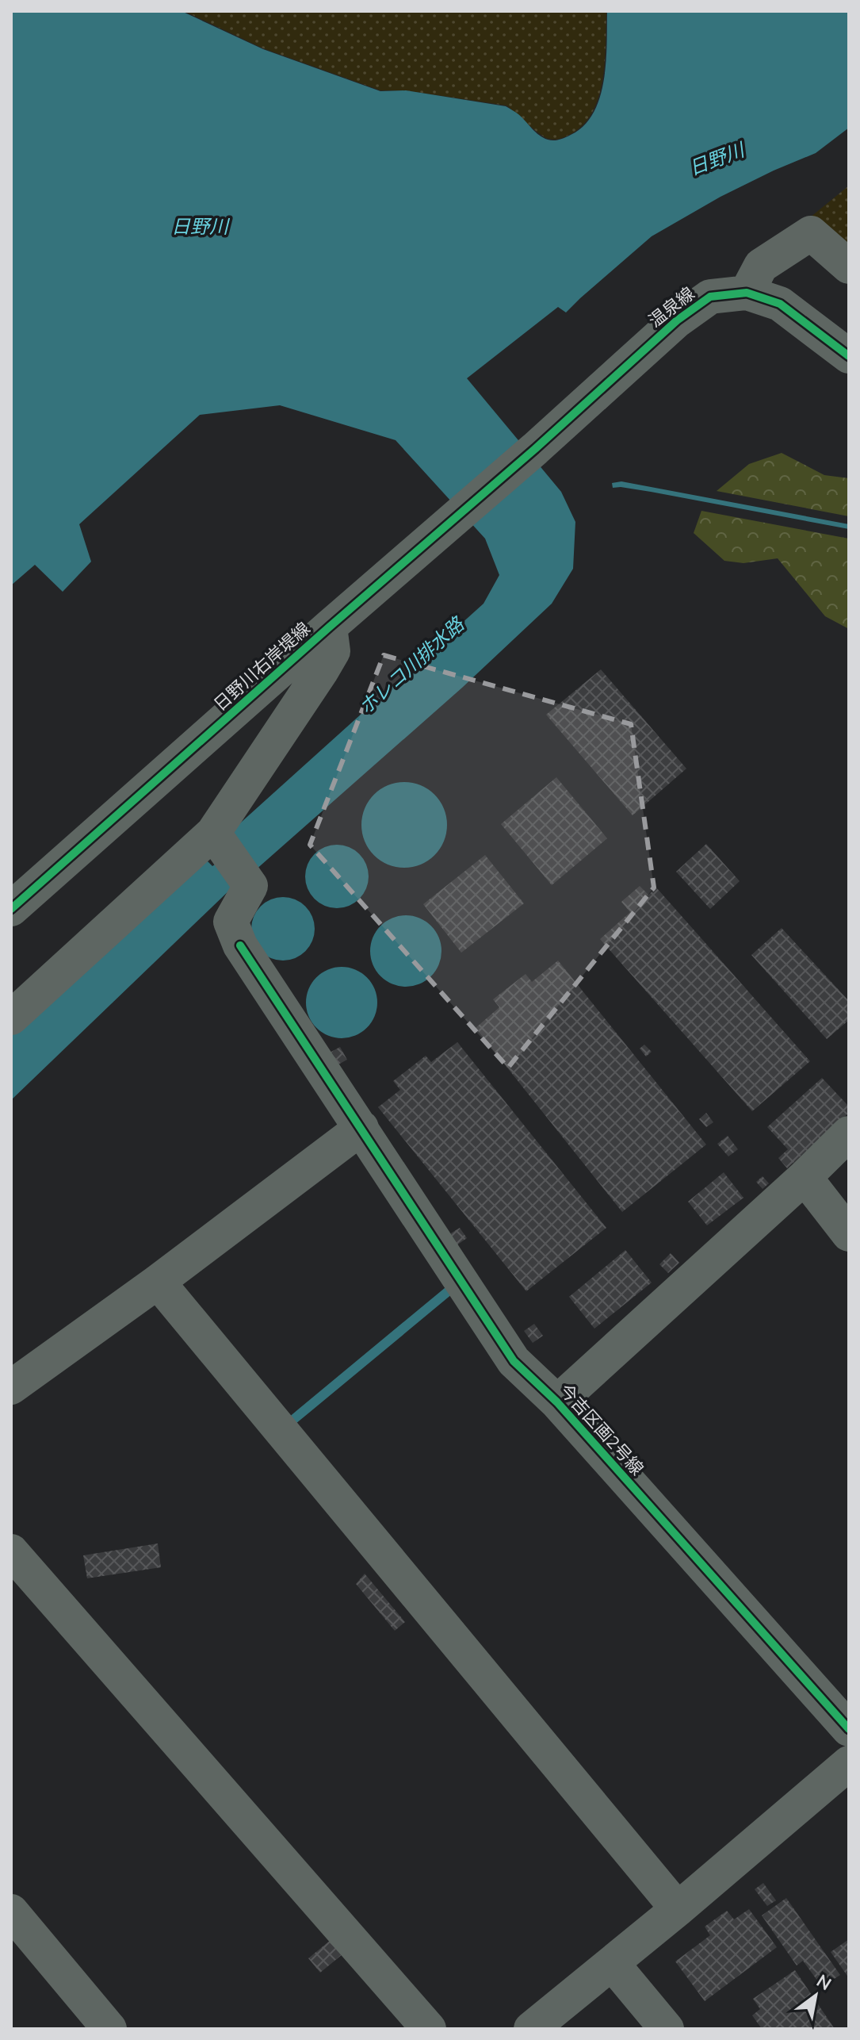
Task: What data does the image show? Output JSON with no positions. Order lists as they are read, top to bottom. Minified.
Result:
{"streets":{"street":["温泉線","日野川右岸堤線","今吉区画2号線"]},"crossings":[["温泉線","日野川右岸堤線"]],"water":["日野川","ホレコ川排水路"],"north":"top right"}
